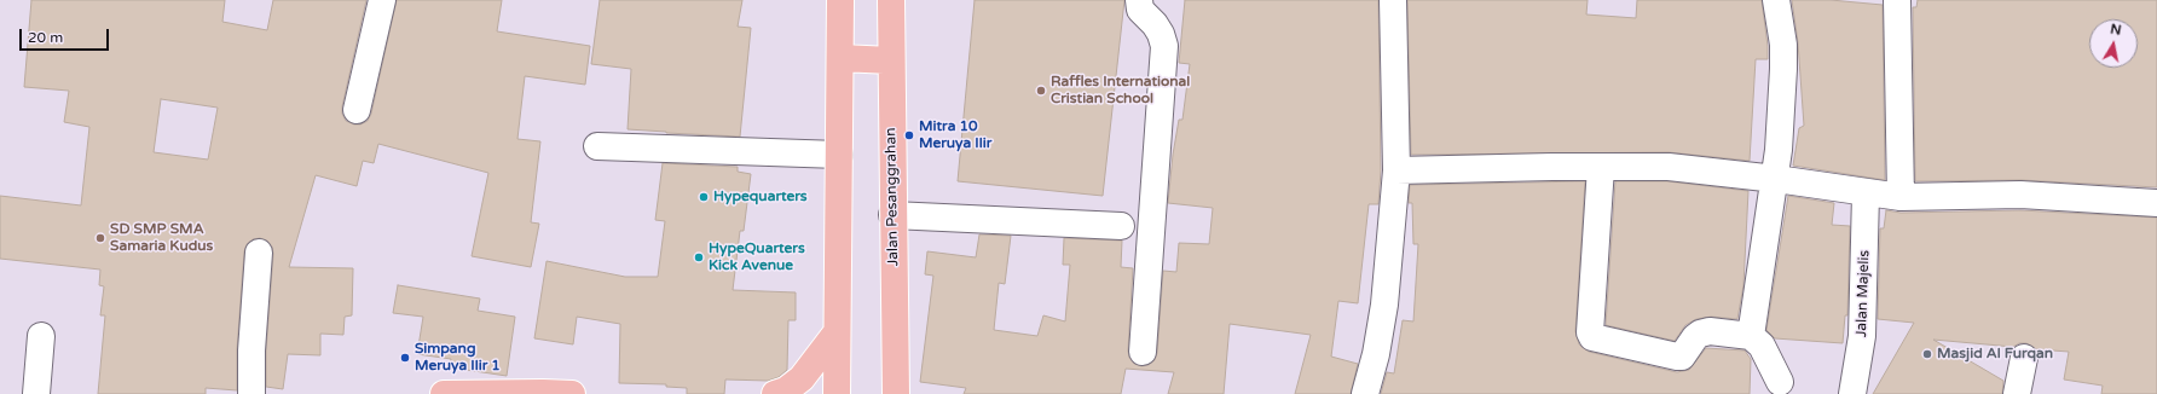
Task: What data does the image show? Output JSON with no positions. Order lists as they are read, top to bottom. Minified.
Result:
{"streets":{"main road":["Jalan Pesanggrahan"],"street":["Jalan Majelis"]},"places":["Raffles International Cristian School","Mitra 10 Meruya Ilir","Hypequarters","SD SMP SMA Samaria Kudus","HypeQuarters Kick Avenue","Masjid Al Furqan","Simpang Meruya Ilir 1"],"scale_bar":"20 m","north":"top"}
